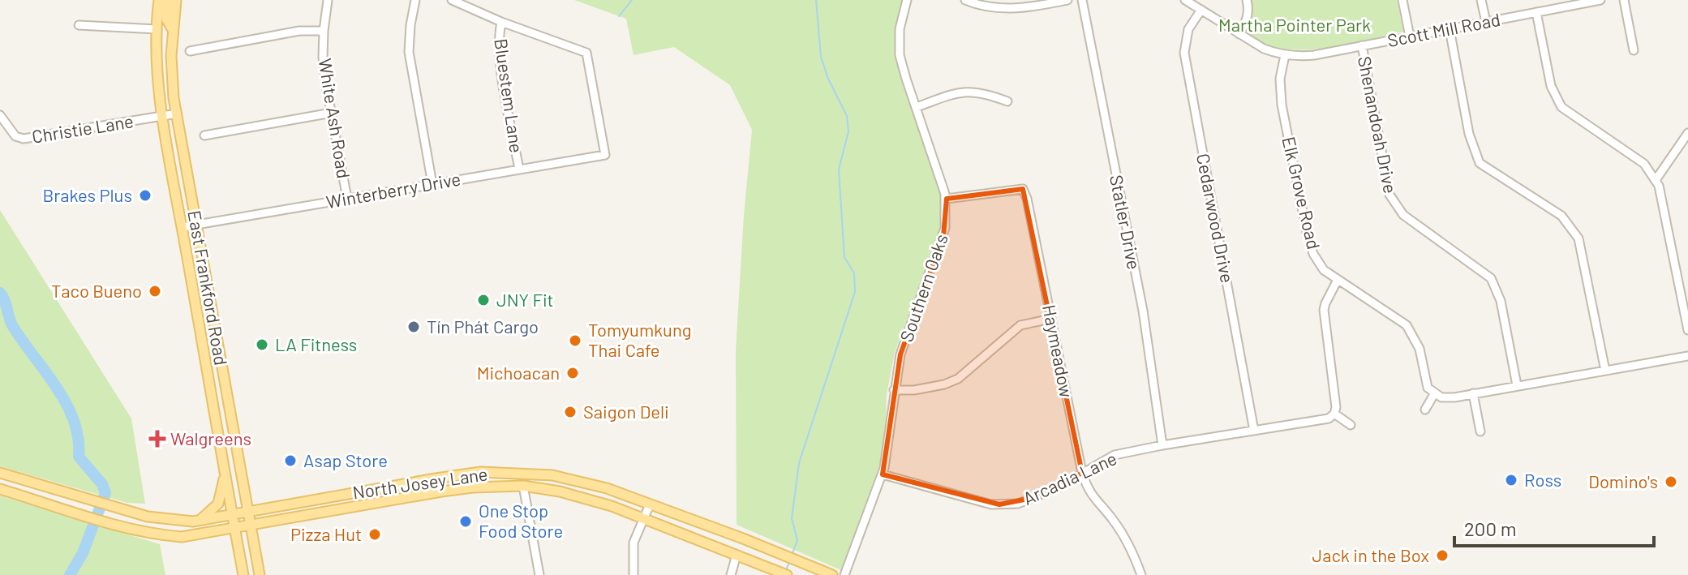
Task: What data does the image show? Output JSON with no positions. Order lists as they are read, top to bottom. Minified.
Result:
{"streets":{"main road":["East Frankford Road","North Josey Lane"],"street":["Scott Mill Road","Bluestem Lane","White Ash Road","Shenandoah Drive","Christie Lane","Winterberry Drive","Elk Grove Road","Cedarwood Drive","Statler Drive","Southern Oaks","Haymeadow","Arcadia Lane"]},"crossings":[["Scott Mill Road","Shenandoah Drive"],["Scott Mill Road","Elk Grove Road"],["Scott Mill Road","Cedarwood Drive"],["Bluestem Lane","Winterberry Drive"],["White Ash Road","Winterberry Drive"],["Christie Lane","East Frankford Road"],["Winterberry Drive","East Frankford Road"],["Cedarwood Drive","Arcadia Lane"],["Statler Drive","Arcadia Lane"],["East Frankford Road","North Josey Lane"],["Southern Oaks","Haymeadow"],["Southern Oaks","Arcadia Lane"],["Haymeadow","Arcadia Lane"]],"parks":["Martha Pointer Park"],"places":{"other":["Brakes Plus","Taco Bueno","JNY Fit","Tín Phát Cargo","Tomyumkung Thai Cafe","LA Fitness","Michoacan","Saigon Deli","Asap Store","Ross","Domino's","One Stop Food Store","Pizza Hut","Jack in the Box"],"health":["Walgreens"]},"scale_bar":"200 m"}
